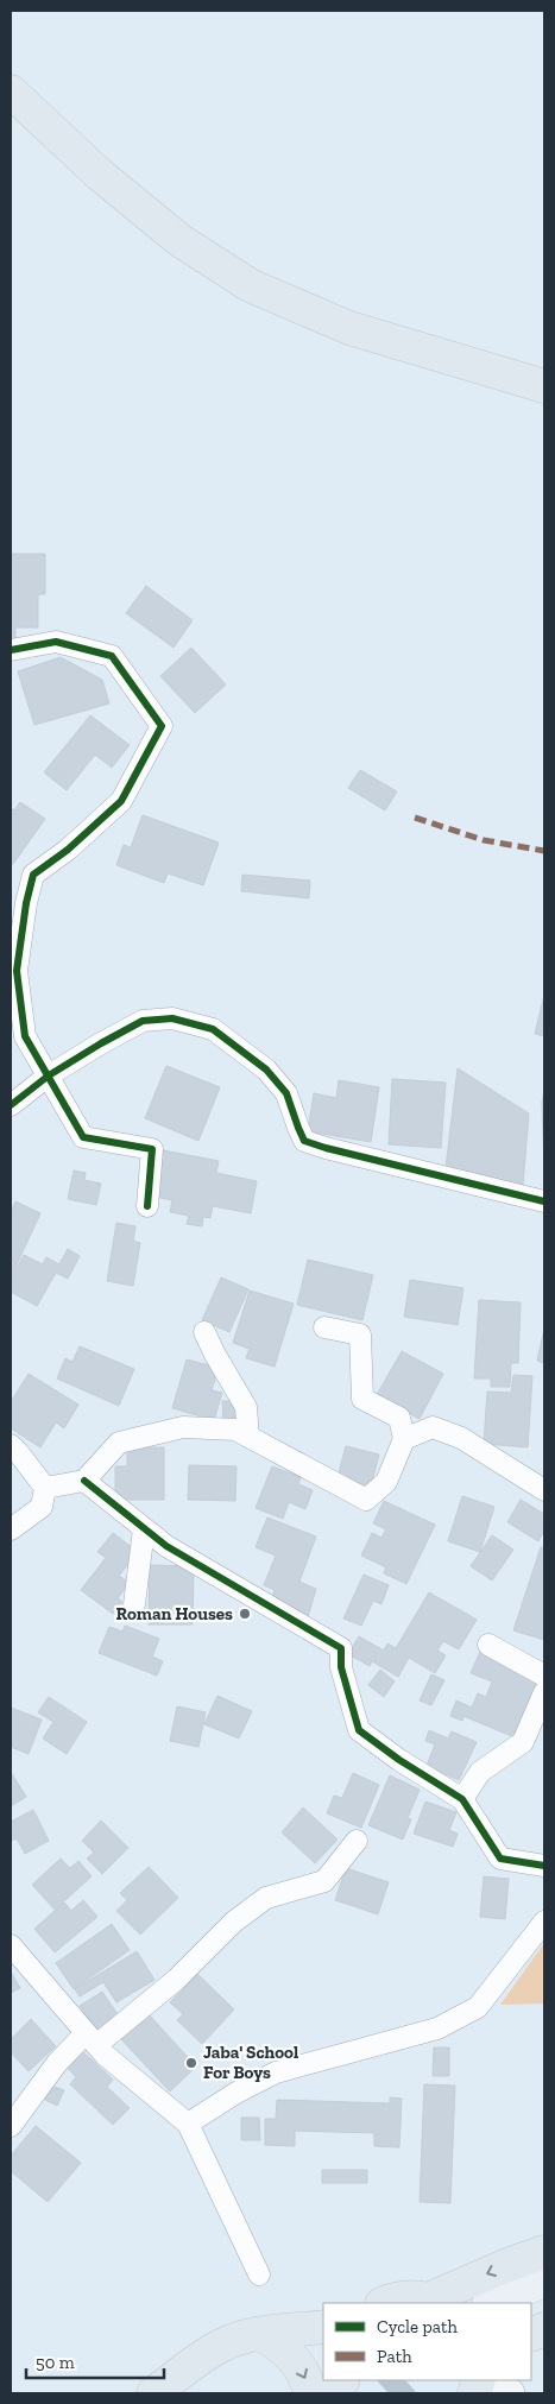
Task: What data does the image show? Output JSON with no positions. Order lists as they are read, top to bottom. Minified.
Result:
{"places":["Roman Houses","Jaba' School For Boys"],"legend":["Cycle path","Path"],"scale_bar":"50 m"}
